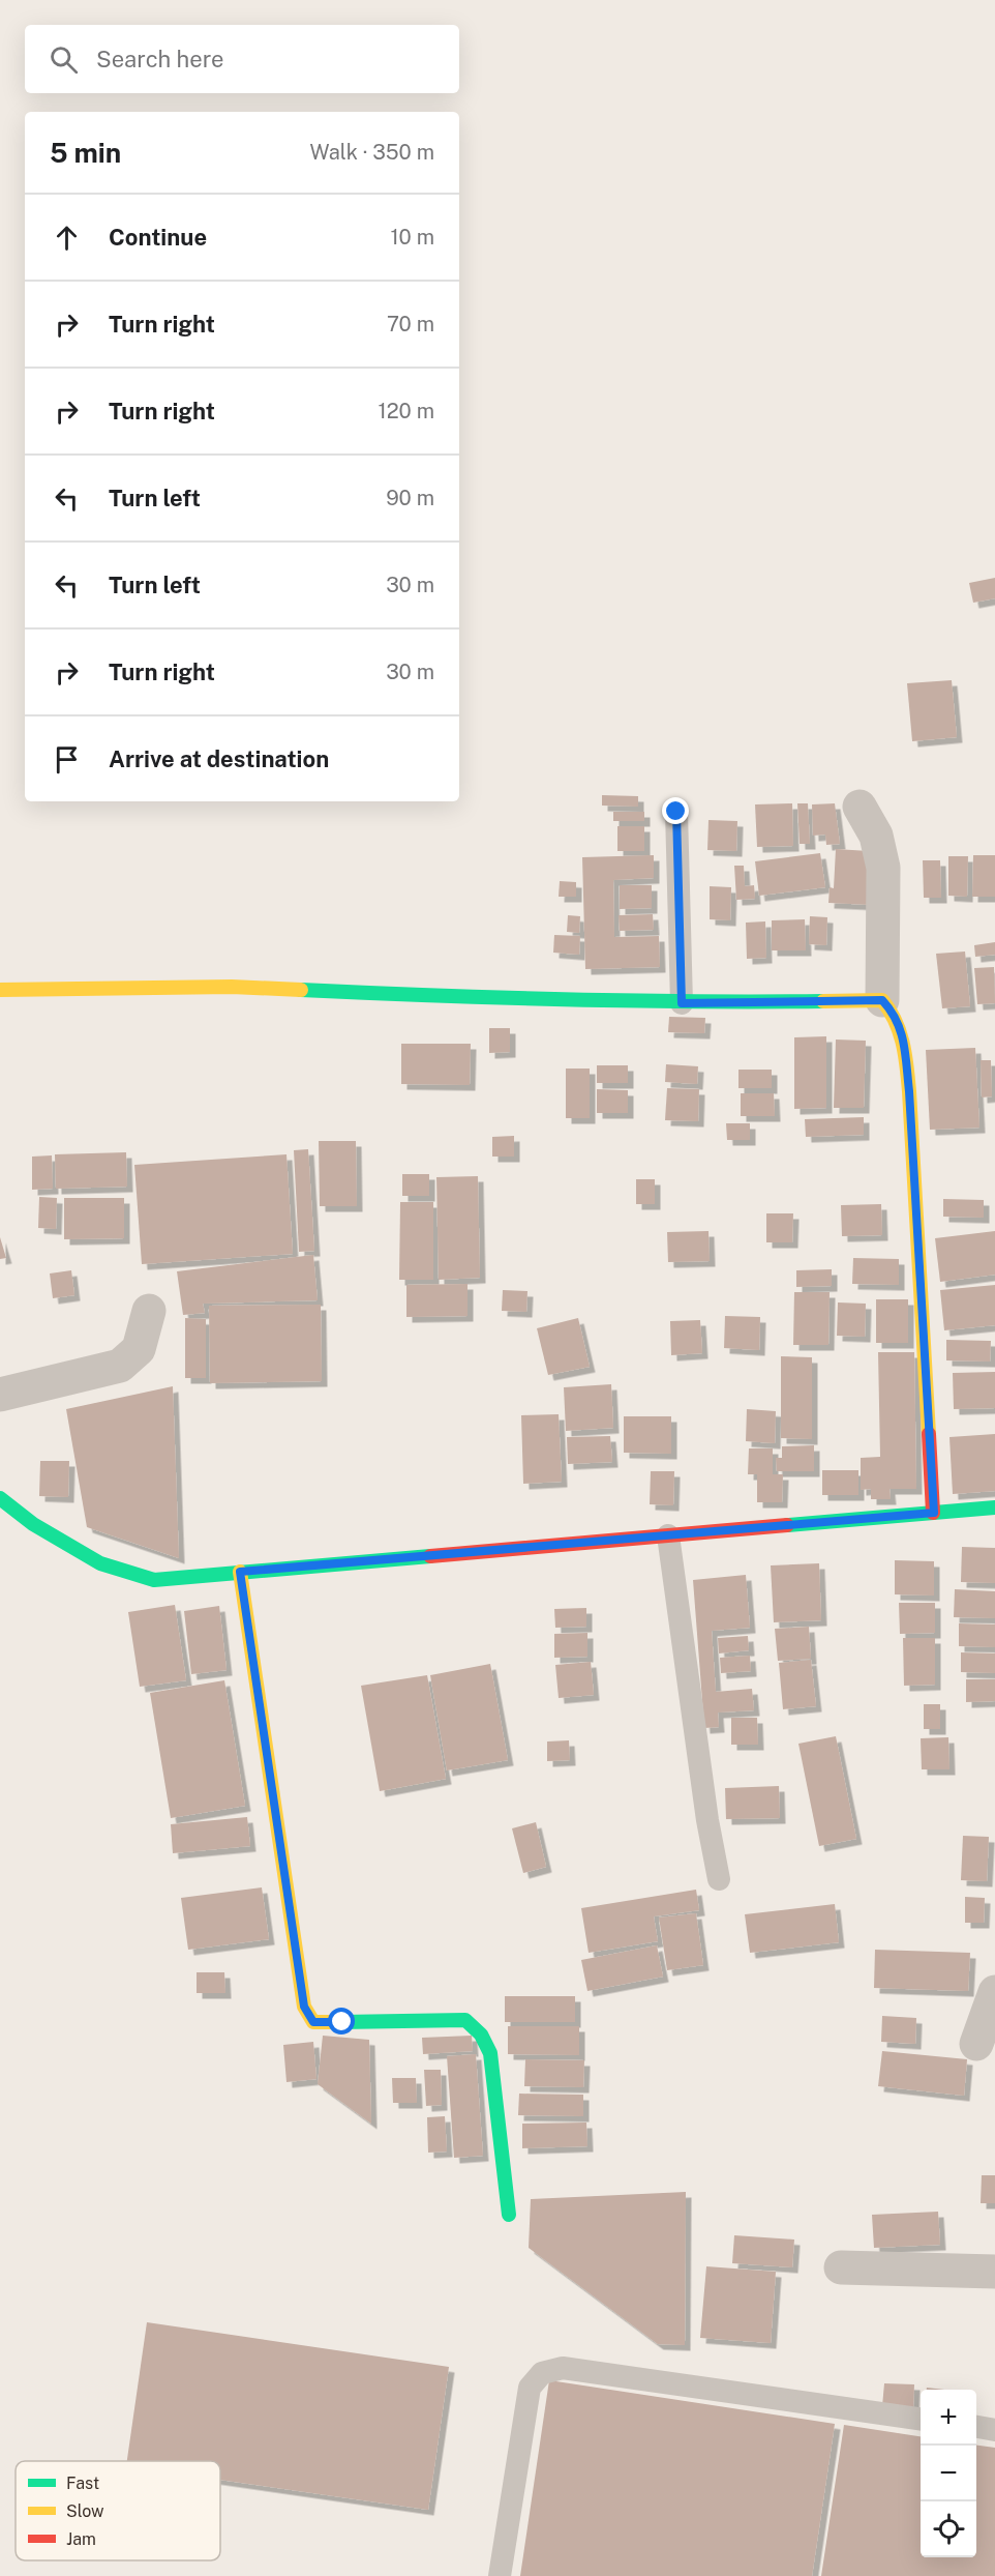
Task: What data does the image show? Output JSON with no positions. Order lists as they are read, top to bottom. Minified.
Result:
{"legend":["Fast","Slow","Jam"],"page":{"search":"Search here","heading":["5 min","Walk · 350 m"],"list":[["Continue","10 m"],["Turn right","70 m"],["Turn right","120 m"],["Turn left","90 m"],["Turn left","30 m"],["Turn right","30 m"],"Arrive at destination"],"map_buttons":["+","−"]}}
